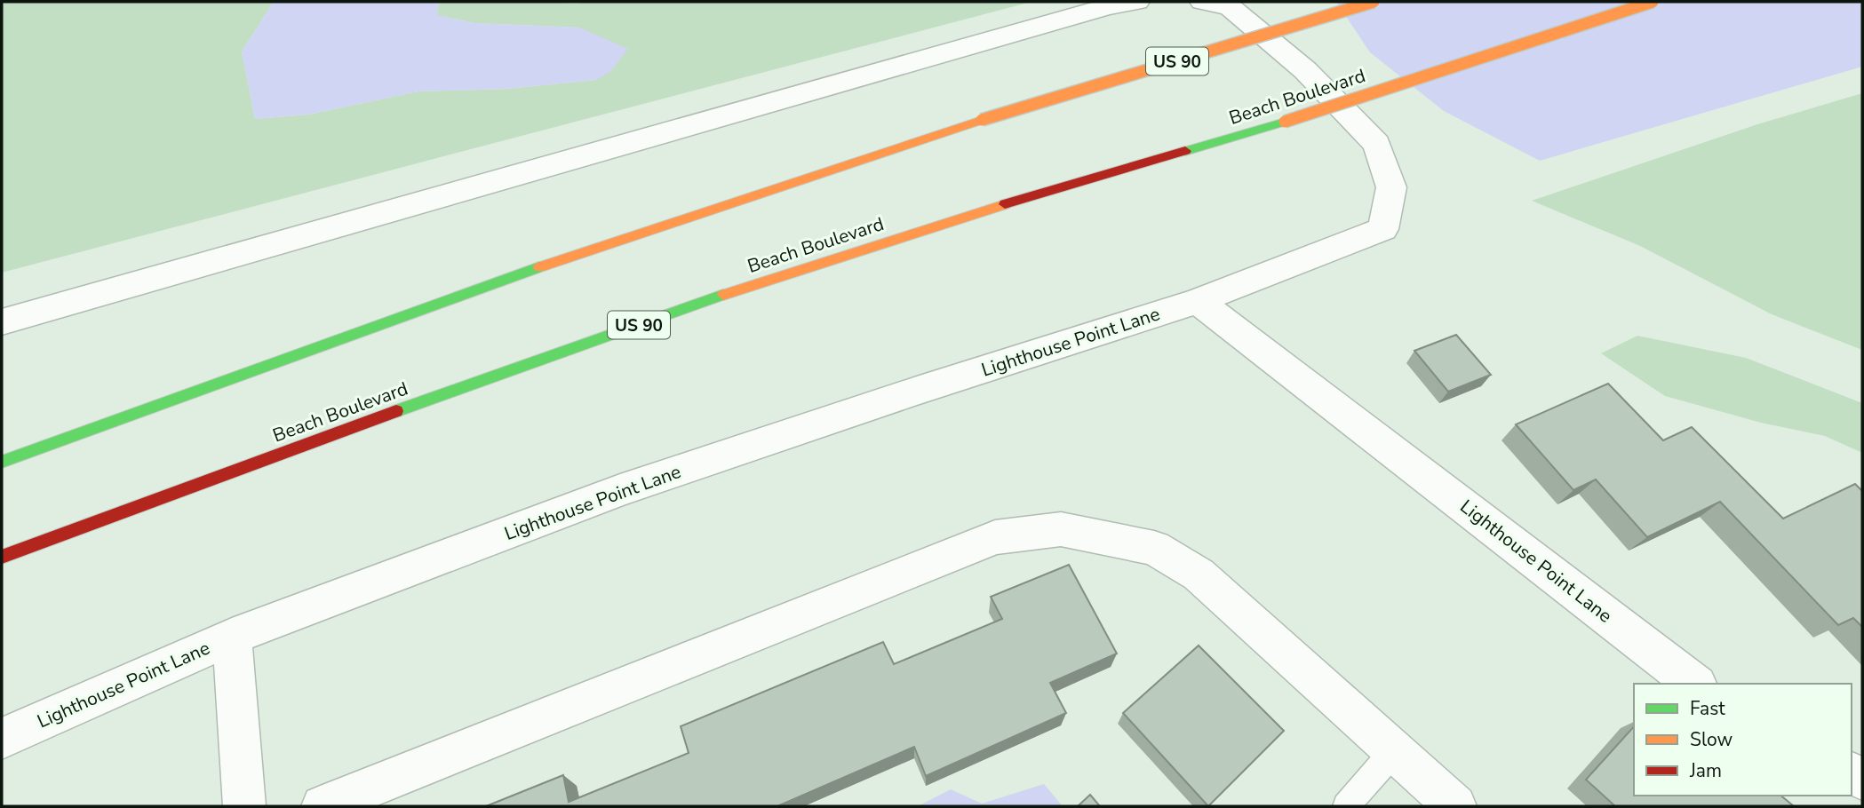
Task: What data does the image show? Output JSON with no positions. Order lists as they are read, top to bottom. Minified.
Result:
{"streets":{"highway":["US 90","Beach Boulevard"],"street":["Lighthouse Point Lane"]},"legend":["Fast","Slow","Jam"]}
